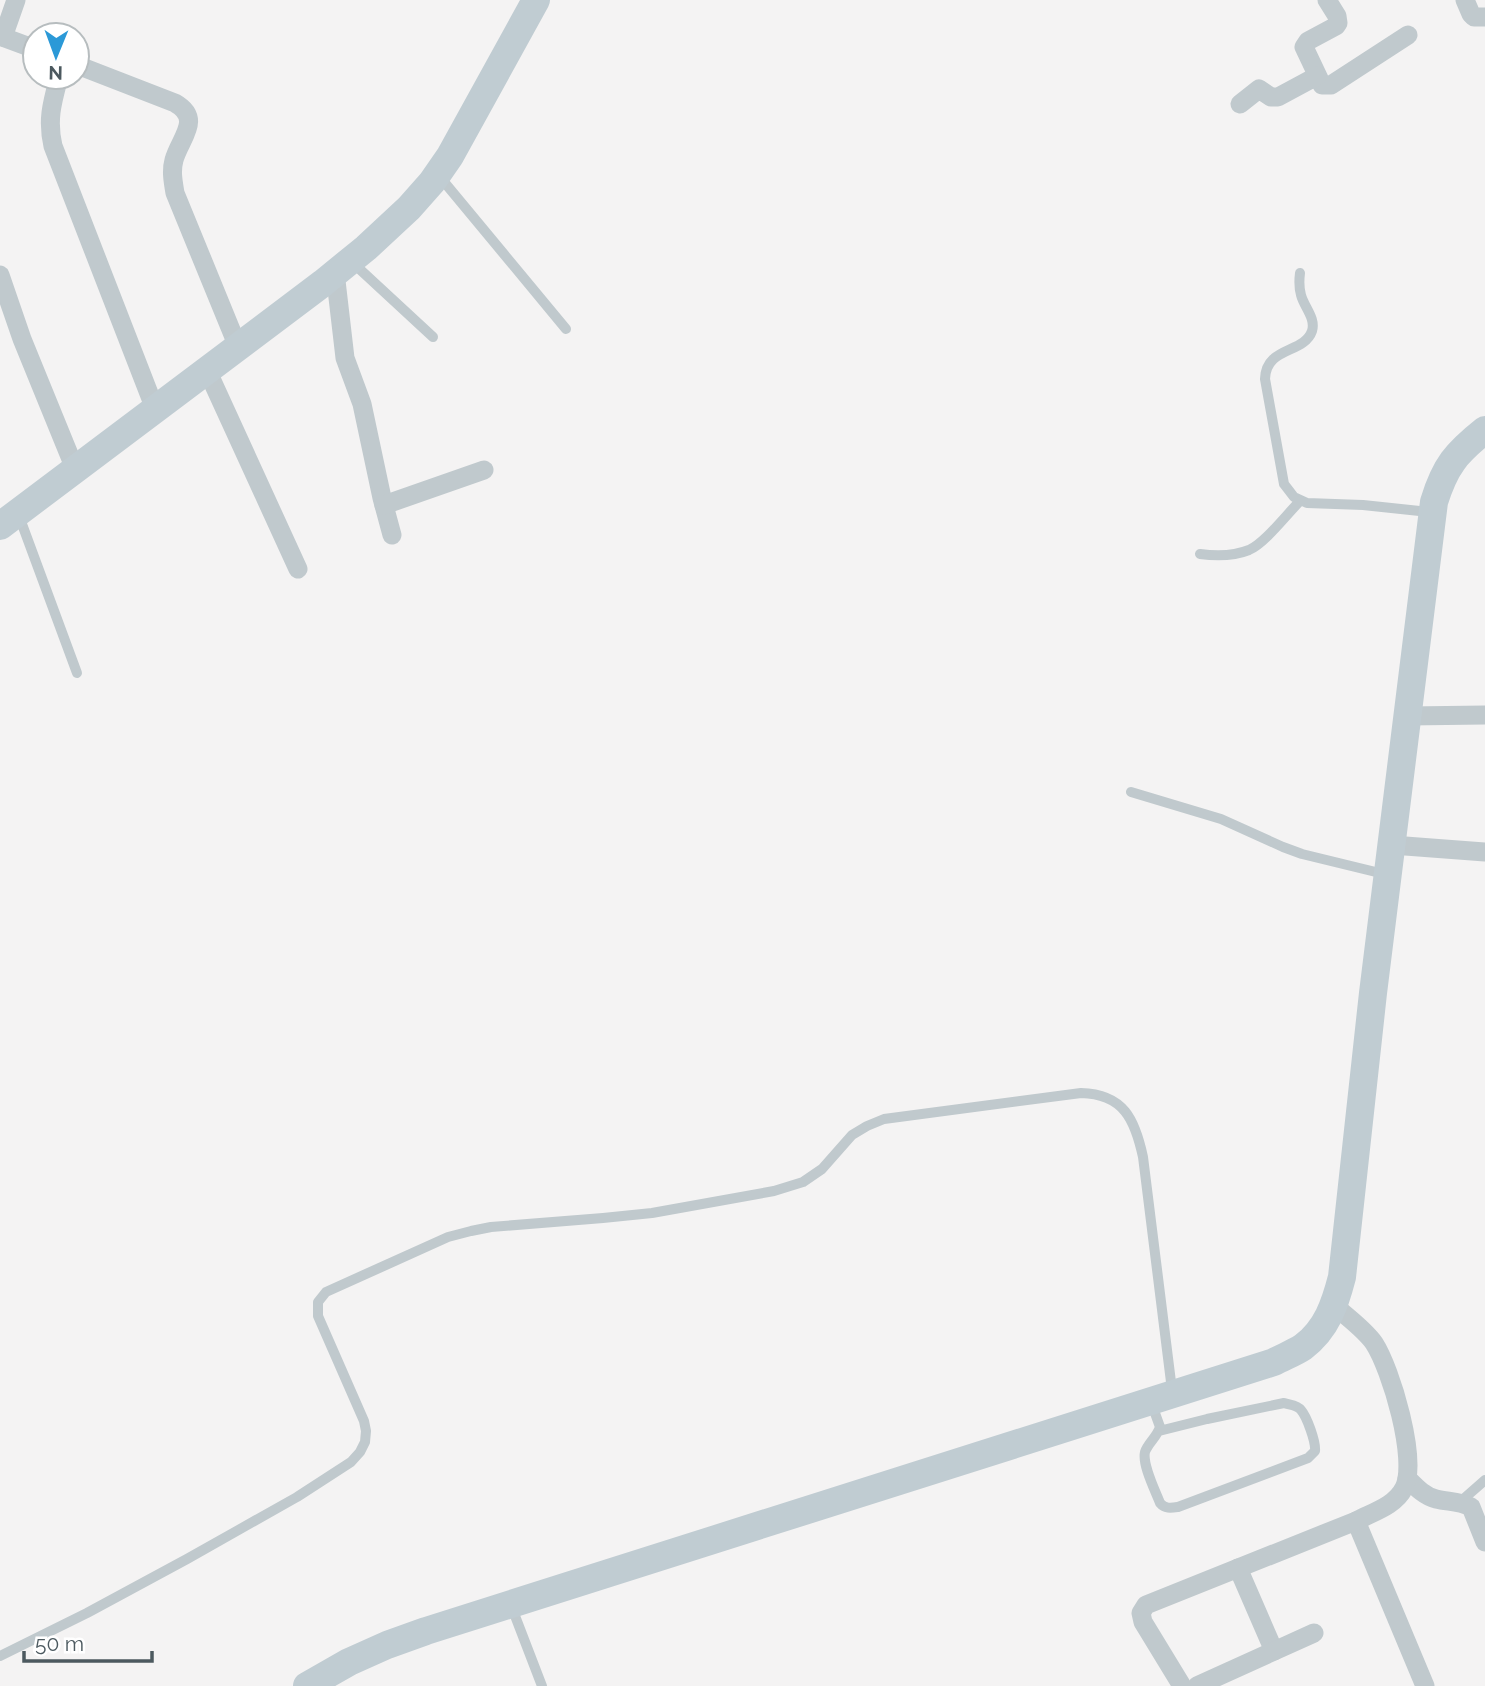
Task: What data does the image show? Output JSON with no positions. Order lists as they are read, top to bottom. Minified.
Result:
{"scale_bar":"50 m","north":"bottom"}
